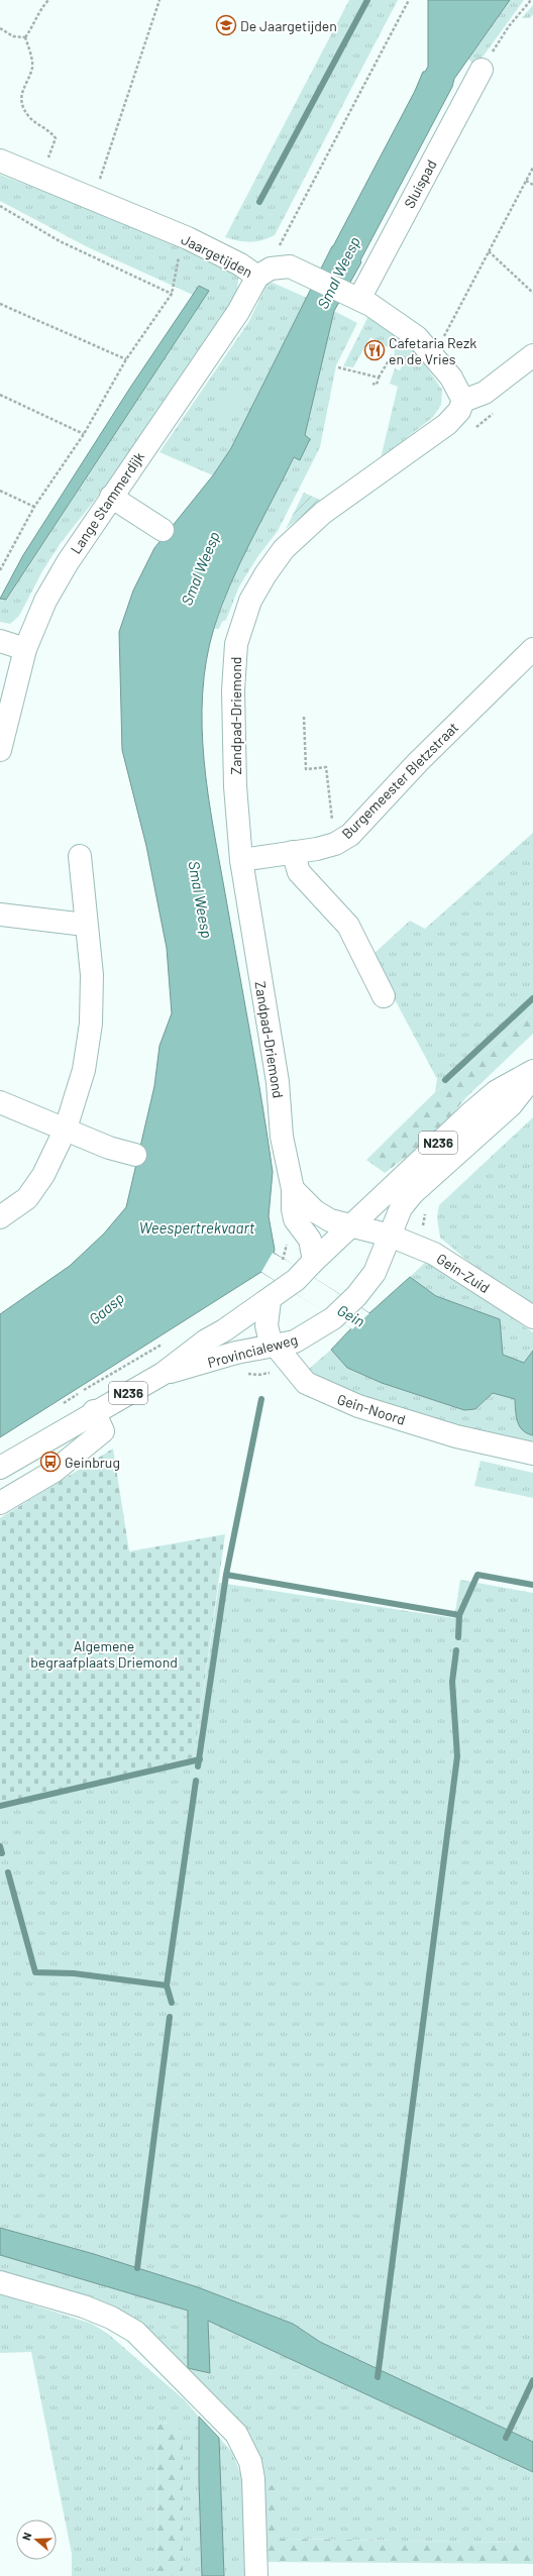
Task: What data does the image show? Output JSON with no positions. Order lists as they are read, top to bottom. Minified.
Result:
{"streets":{"street":["Sluispad","Jaargetijden","Lange Stammerdijk","Zandpad-Driemond","Burgemeester Bletzstraat","N236","Gein-Zuid","Provincialeweg","Gein-Noord"]},"crossings":[["Sluispad","Jaargetijden"],["Jaargetijden","Lange Stammerdijk"],["Jaargetijden","Zandpad-Driemond"],["Zandpad-Driemond","Burgemeester Bletzstraat"],["Zandpad-Driemond","Provincialeweg"],["Gein-Zuid","Provincialeweg"],["Provincialeweg","Gein-Noord"]],"water":["Smal Weesp","Weespertrekvaart","Gaasp","Gein"],"parks":["Algemene begraafplaats Driemond"],"places":{"school or university":["De Jaargetijden"],"restaurant":["Cafetaria Rezk en de Vries"],"bus stop":["Geinbrug"]},"north":"left"}
